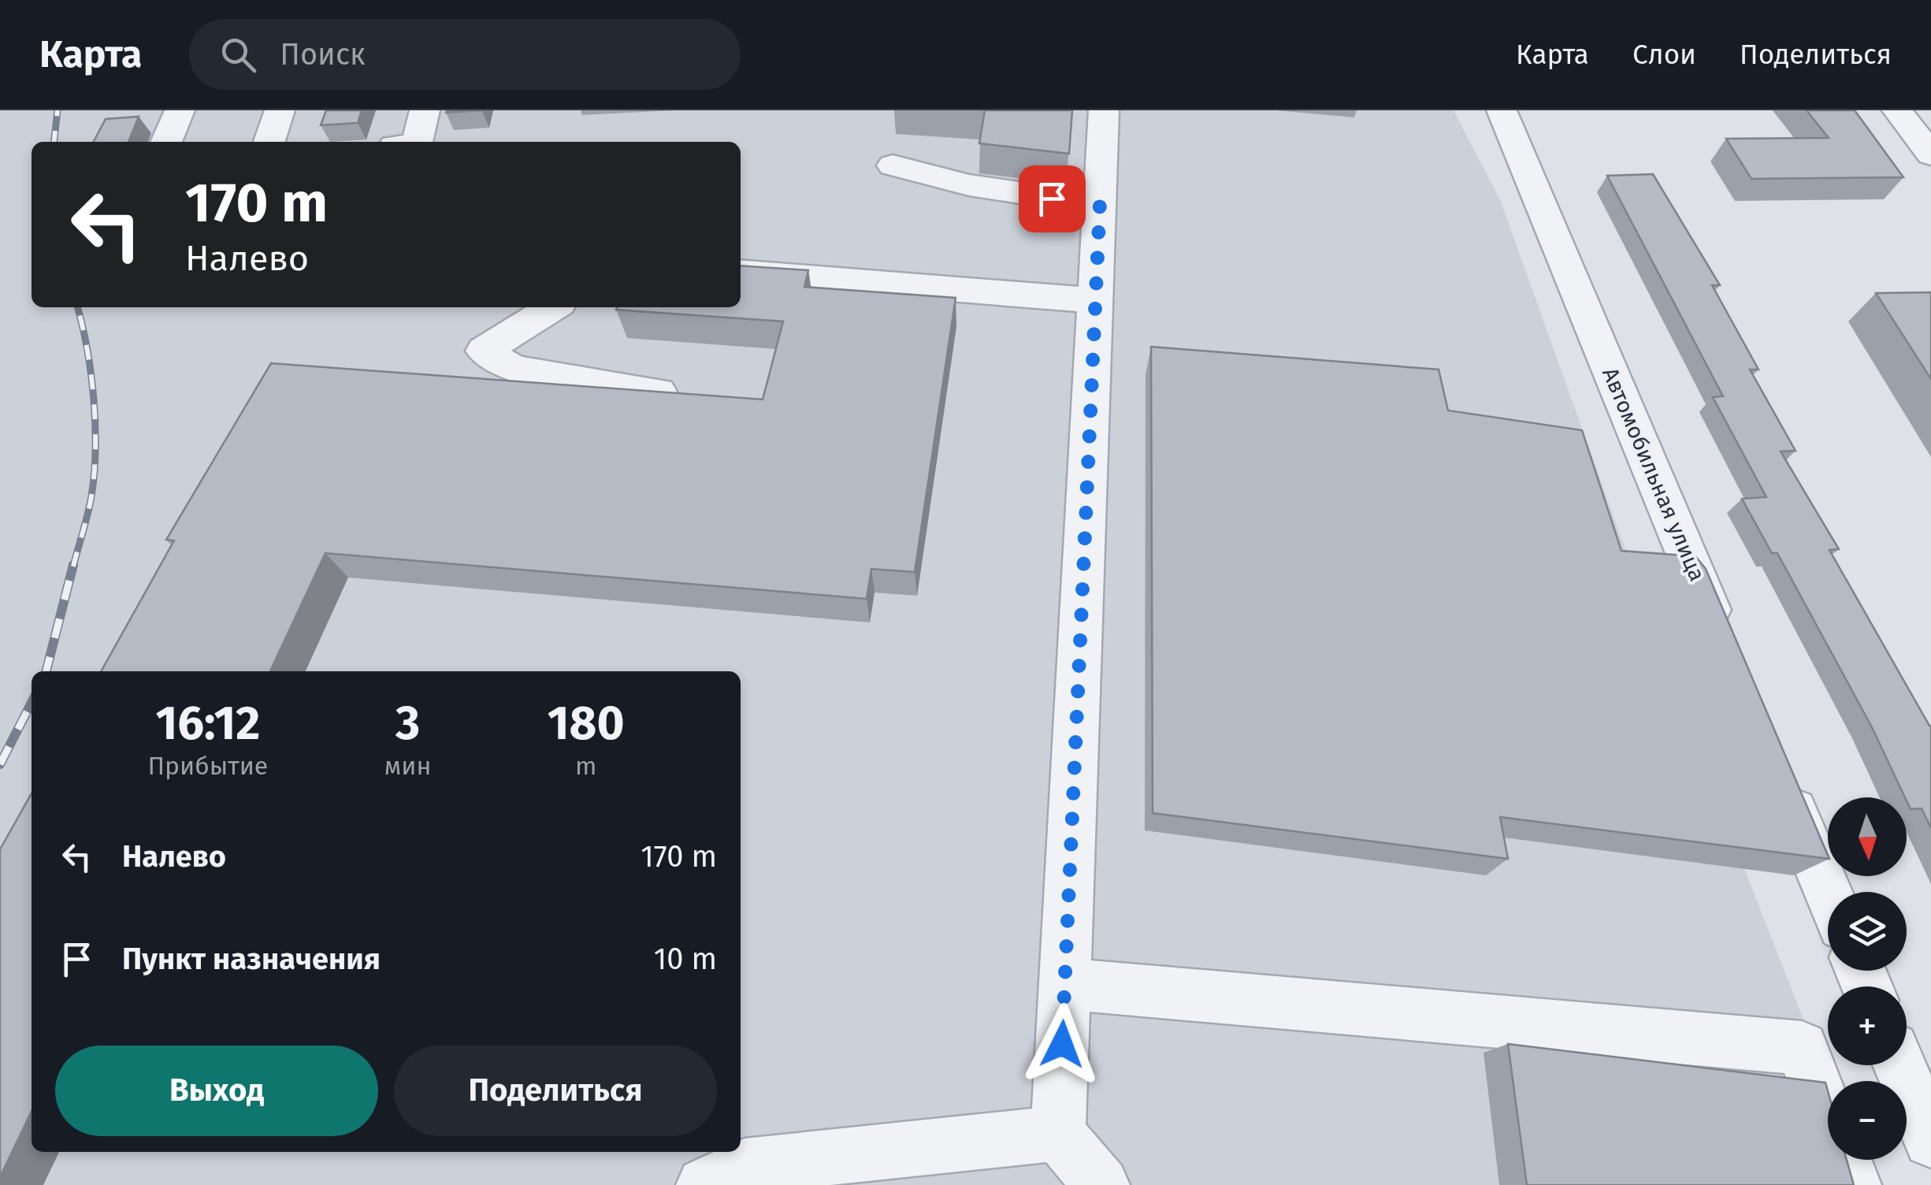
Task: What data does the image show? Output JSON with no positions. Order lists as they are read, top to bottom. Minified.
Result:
{"streets":{"street":["Автомобильная улица"]},"north":"bottom","page":{"header":"Карта","search":"Поиск","nav":["Карта","Слои","Поделиться"],"turn":["170 m","Налево"],"eta":["16:12","Прибытие","3","мин","180","m"],"map_buttons":["+","−"],"list":[{"name":"Налево","value":"170 m"},{"name":"Пункт назначения","value":"10 m"}],"buttons":["Выход","Поделиться"]}}
